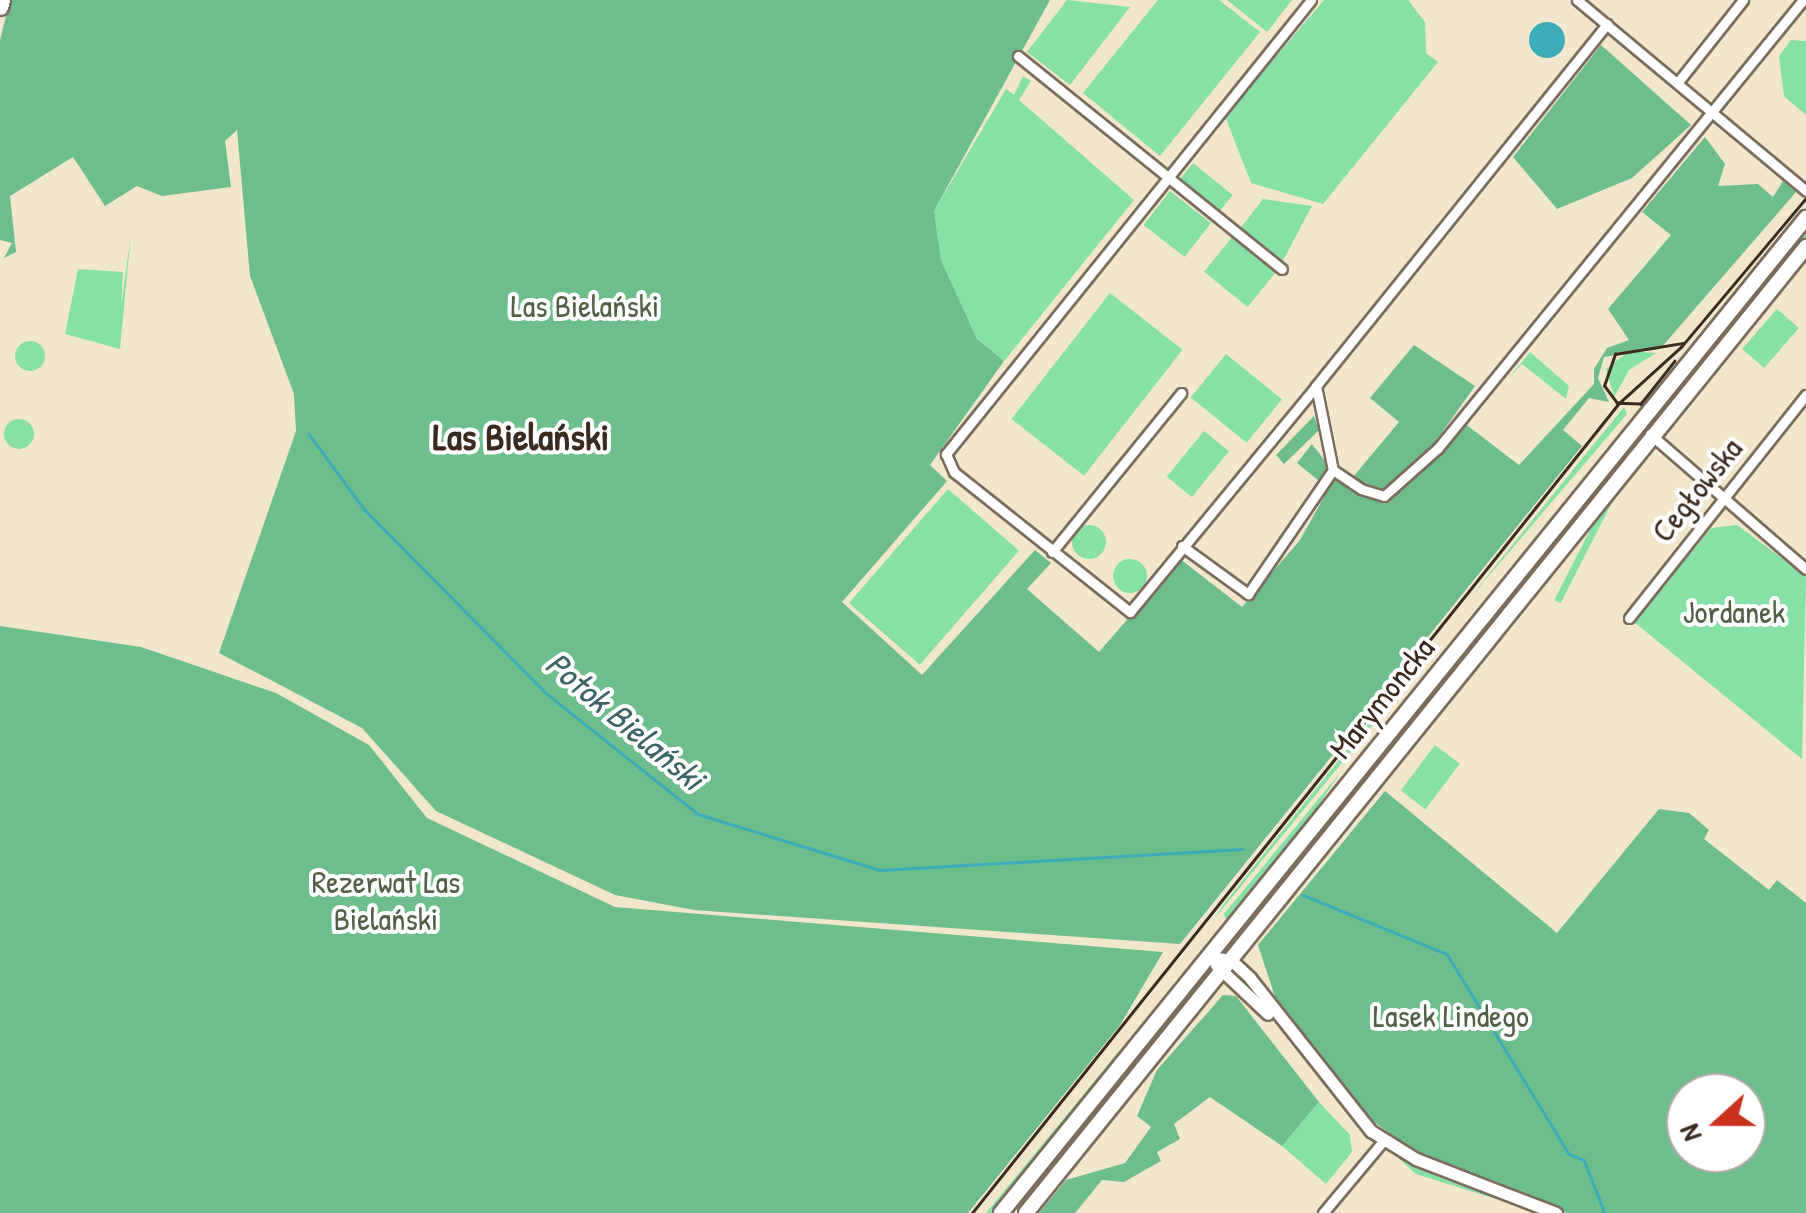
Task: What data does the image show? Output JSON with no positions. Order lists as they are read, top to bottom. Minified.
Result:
{"streets":{"main road":["Marymoncka"],"street":["Cegłowska"]},"districts":["Las Bielański"],"water":["Potok Bielański"],"parks":["Las Bielański","Jordanek","Rezerwat Las Bielański","Lasek Lindego"],"north":"left"}
